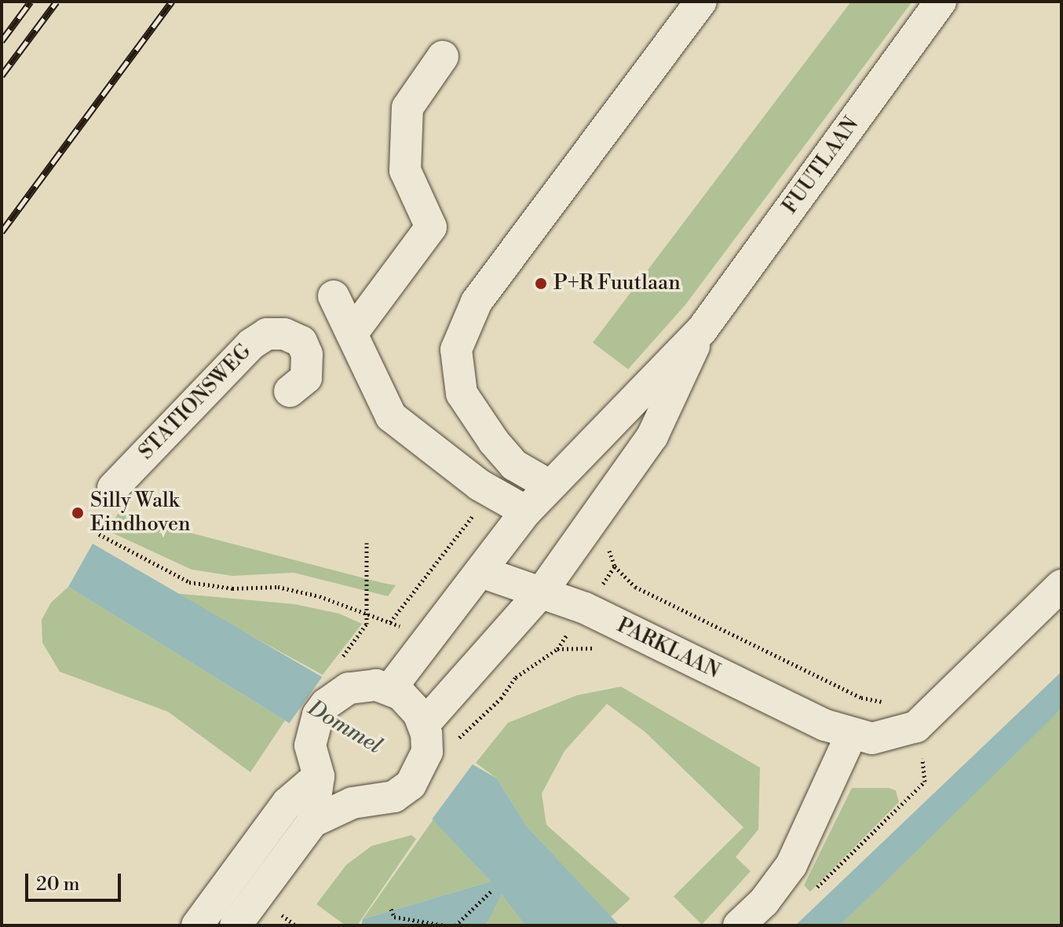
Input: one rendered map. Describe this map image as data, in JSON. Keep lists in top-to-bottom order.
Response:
{
  "streets": {
    "street": ["FUUTLAAN", "STATIONSWEG", "PARKLAAN"]
  },
  "crossings": [
    ["FUUTLAAN", "PARKLAAN"]
  ],
  "water": ["Dommel"],
  "places": ["P+R Fuutlaan", "Silly Walk Eindhoven"],
  "scale_bar": "20 m"
}
